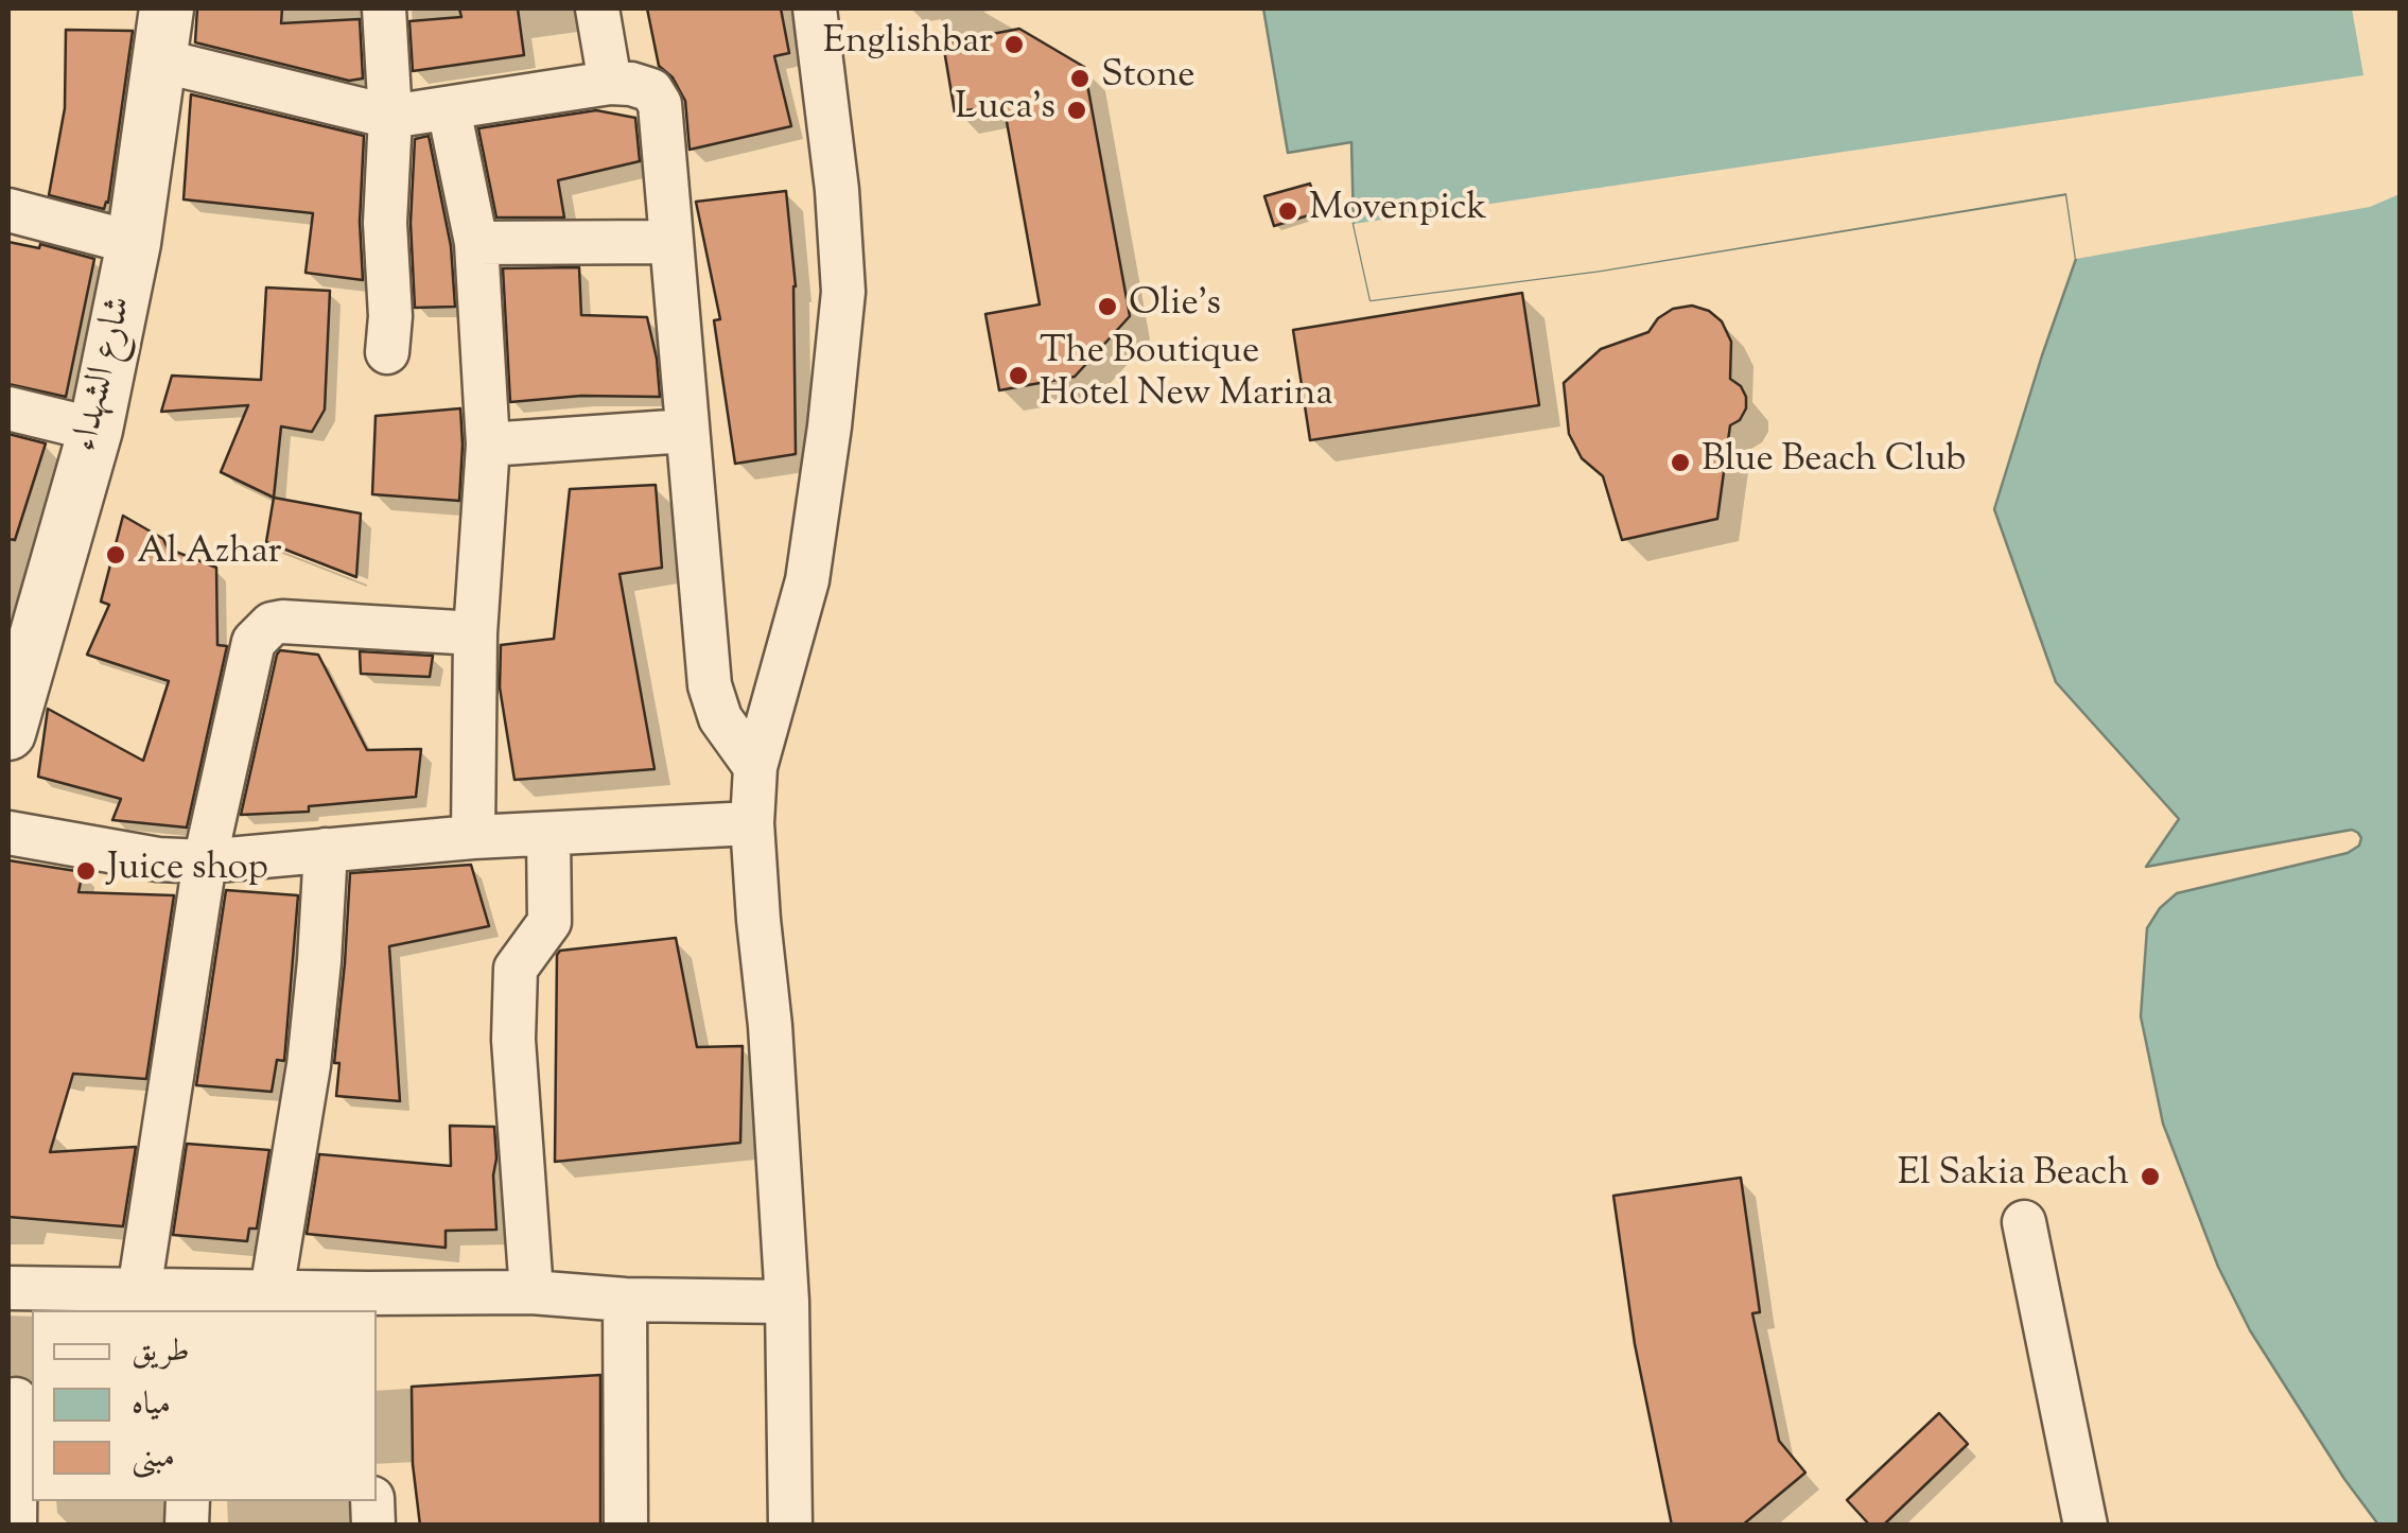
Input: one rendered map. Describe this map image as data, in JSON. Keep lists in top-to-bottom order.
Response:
{
  "streets": {
    "street": ["شارع الشهداء"]
  },
  "places": [
    "Englishbar",
    "Stone",
    "Luca's",
    "Movenpick",
    "Olie's",
    "The Boutique Hotel New Marina",
    "Blue Beach Club",
    "Al Azhar",
    "Juice shop",
    "El Sakia Beach"
  ],
  "legend": ["طريق", "مياه", "مبنى"]
}
